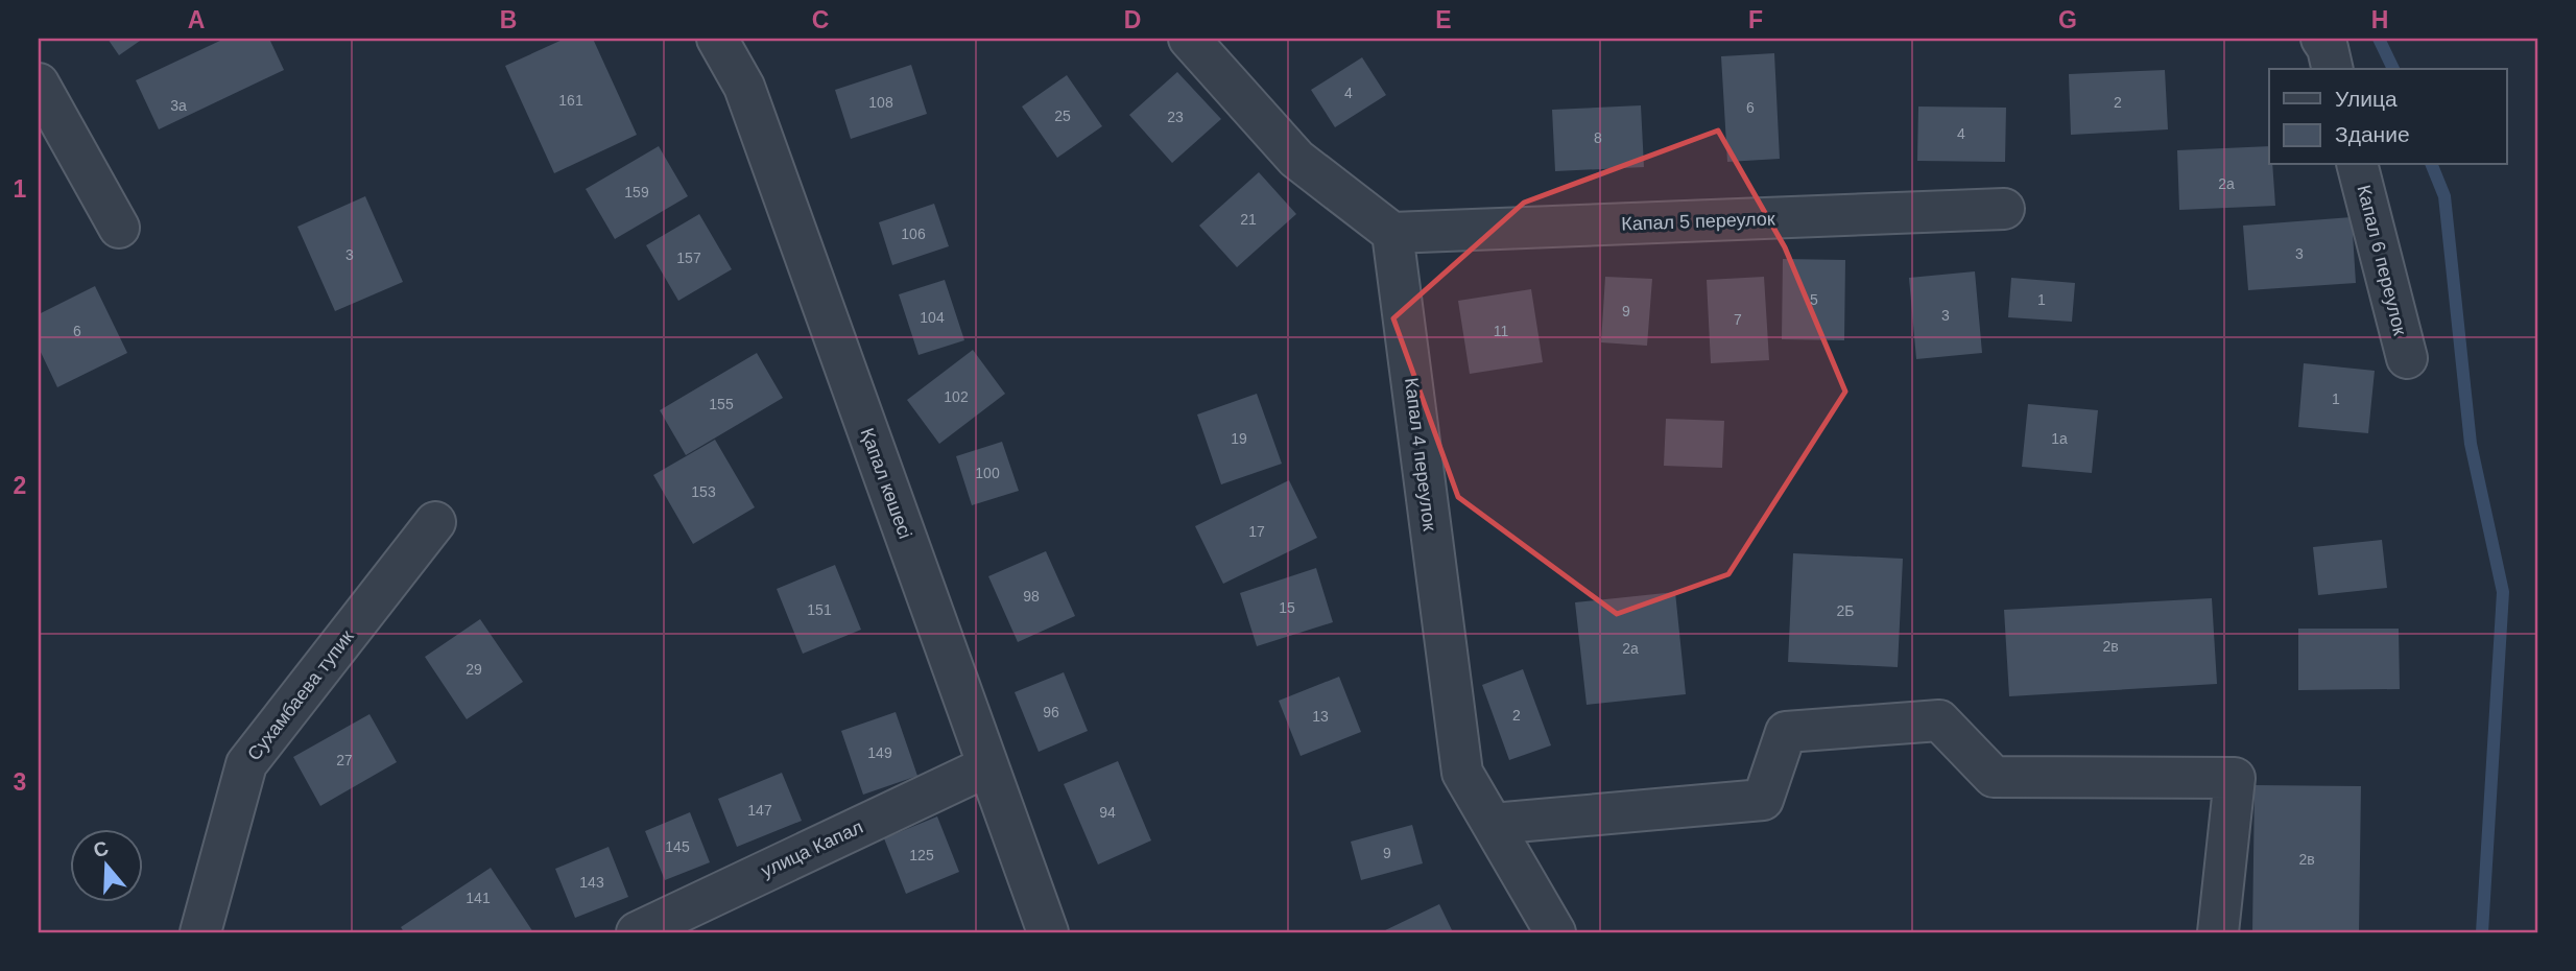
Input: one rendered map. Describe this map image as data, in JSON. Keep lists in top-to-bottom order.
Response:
{
  "streets": {
    "street": [
      "Капал 5 переулок",
      "Капал 6 переулок",
      "Капал 4 переулок",
      "Қапал көшесі",
      "Сухамбаева тупик",
      "улица Капал"
    ]
  },
  "crossings": [
    ["Капал 5 переулок", "Капал 4 переулок"],
    ["Қапал көшесі", "улица Капал"]
  ],
  "house_numbers": [
    "4",
    "161",
    "108",
    "2",
    "3а",
    "6",
    "25",
    "23",
    "4",
    "8",
    "2а",
    "159",
    "21",
    "106",
    "3",
    "3",
    "157",
    "5",
    "1",
    "9",
    "3",
    "104",
    "7",
    "6",
    "11",
    "102",
    "1",
    "155",
    "19",
    "1а",
    "100",
    "153",
    "17",
    "98",
    "15",
    "151",
    "2Б",
    "2в",
    "2а",
    "29",
    "96",
    "2",
    "13",
    "149",
    "27",
    "147",
    "94",
    "145",
    "9",
    "125",
    "2в",
    "143",
    "141"
  ],
  "legend": ["Улица", "Здание"],
  "north": "top",
  "grid": {
    "columns": [
      "A",
      "B",
      "C",
      "D",
      "E",
      "F",
      "G",
      "H"
    ],
    "rows": ["1", "2", "3"]
  }
}
